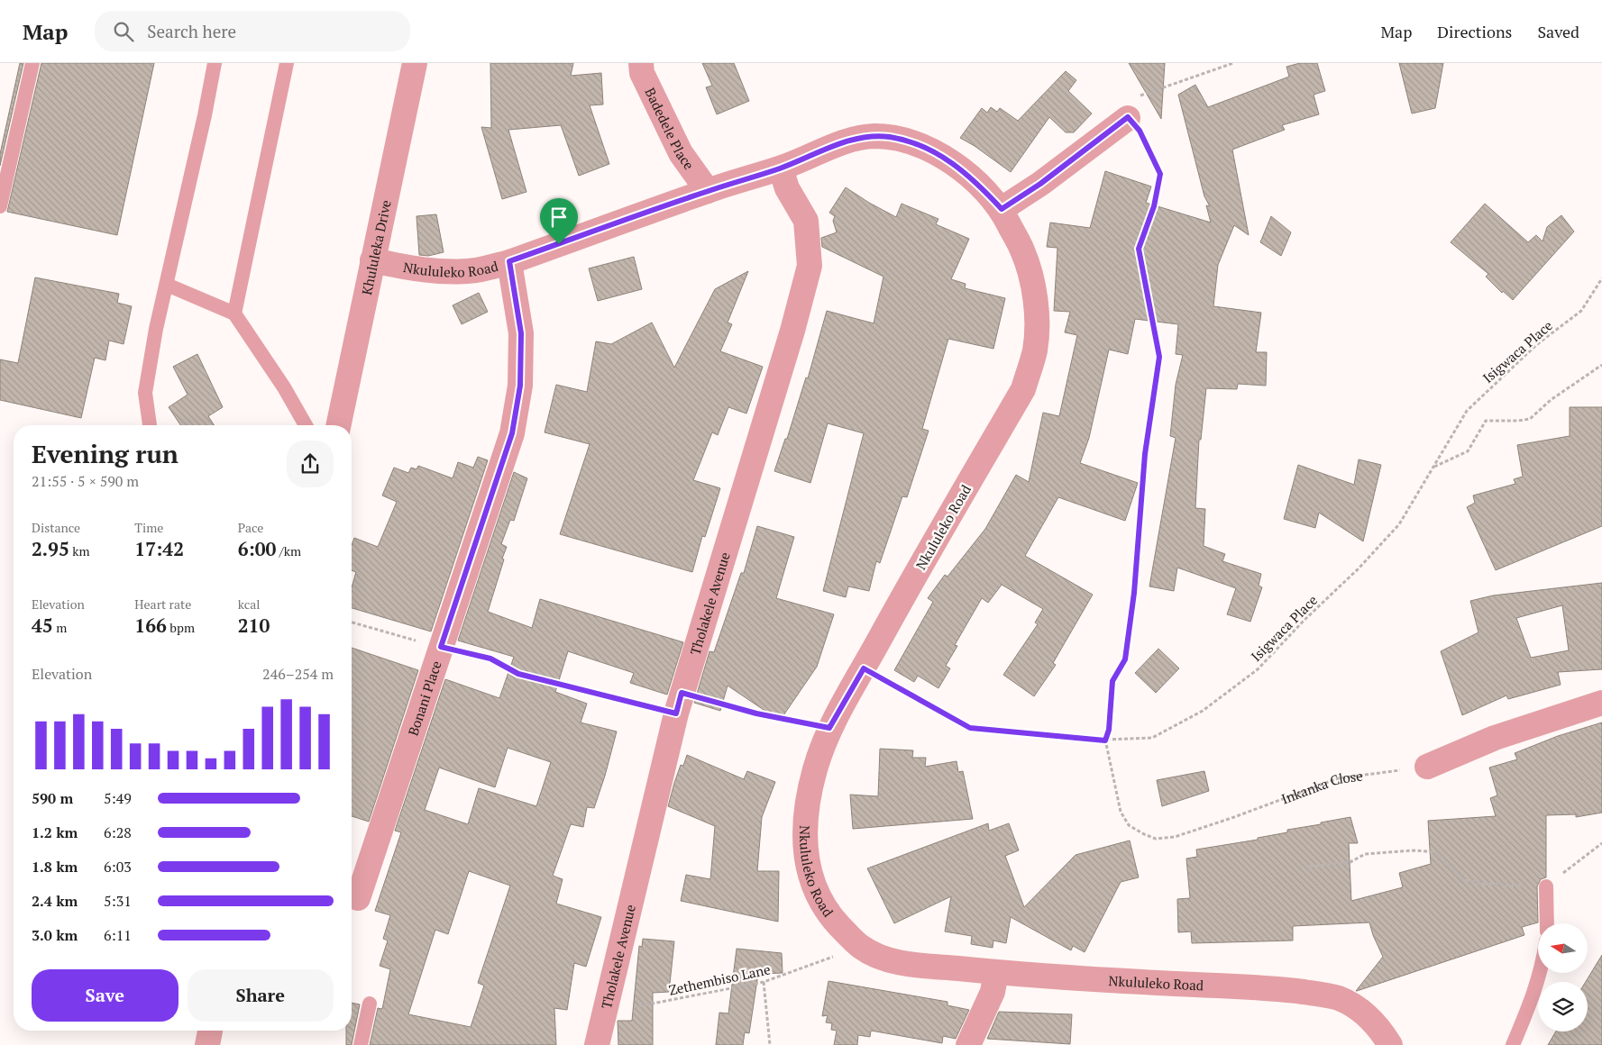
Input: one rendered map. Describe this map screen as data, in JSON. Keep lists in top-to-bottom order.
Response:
{
  "streets": {
    "street": [
      "Badedele Place",
      "Khululeka Drive",
      "Nkululeko Road",
      "Tholakele Avenue",
      "Bonani Place"
    ],
    "path": ["Isigwaca Place", "Inkanka Close", "Zethembiso Lane"]
  },
  "crossings": [
    ["Badedele Place", "Nkululeko Road"],
    ["Khululeka Drive", "Nkululeko Road"],
    ["Nkululeko Road", "Isigwaca Place"],
    ["Nkululeko Road", "Tholakele Avenue"],
    ["Nkululeko Road", "Bonani Place"],
    ["Nkululeko Road", "Zethembiso Lane"],
    ["Isigwaca Place", "Inkanka Close"],
    ["Tholakele Avenue", "Zethembiso Lane"]
  ],
  "north": "left",
  "page": {
    "header": "Map",
    "search": "Search here",
    "nav": ["Map", "Directions", "Saved"],
    "heading": ["Evening run", "21:55 · 5 × 590 m"],
    "stats": [
      ["Distance", "2.95 km"],
      ["Time", "17:42"],
      ["Pace", "6:00 /km"],
      ["Elevation", "45 m"],
      ["Heart rate", "166 bpm"],
      ["kcal", "210"]
    ],
    "chart": ["Elevation", "246–254 m"],
    "list": [
      {
        "name": "590 m",
        "note": "5:49"
      },
      {
        "name": "1.2 km",
        "note": "6:28"
      },
      {
        "name": "1.8 km",
        "note": "6:03"
      },
      {
        "name": "2.4 km",
        "note": "5:31"
      },
      {
        "name": "3.0 km",
        "note": "6:11"
      }
    ],
    "buttons": ["Save", "Share"]
  }
}
